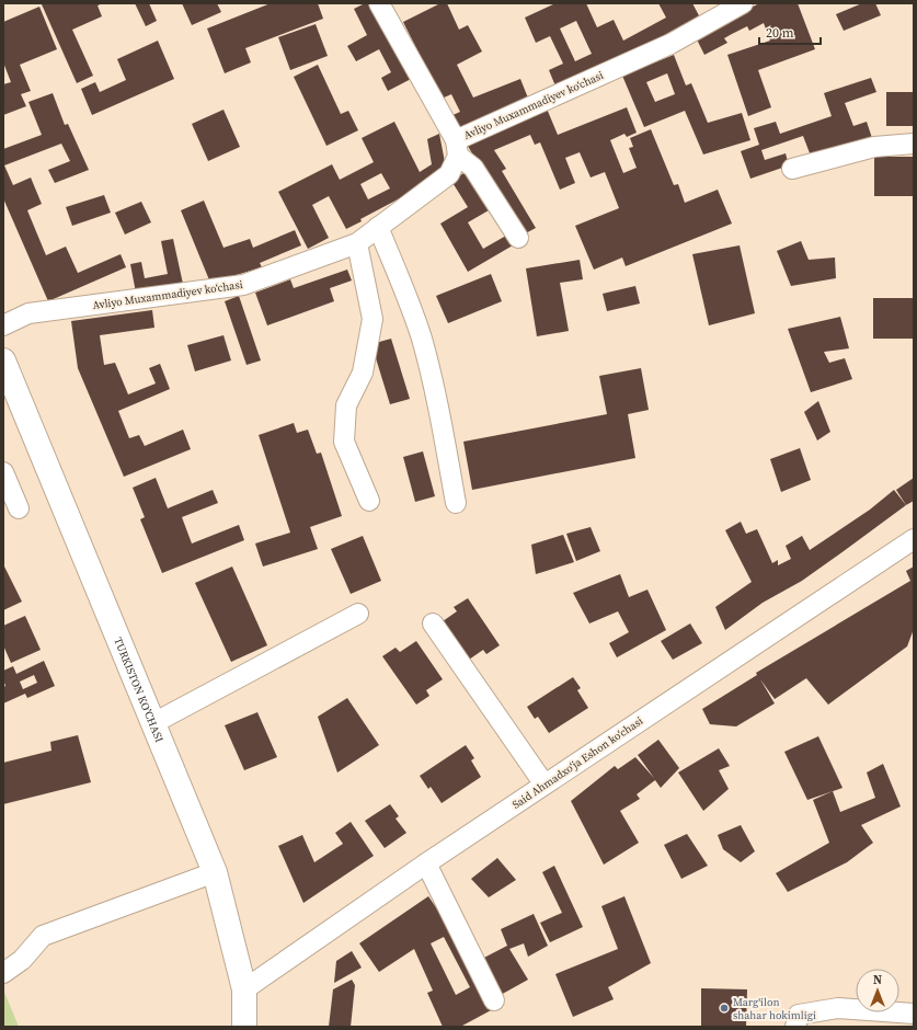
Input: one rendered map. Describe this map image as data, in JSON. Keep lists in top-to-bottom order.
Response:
{
  "streets": {
    "main road": ["TURKISTON KO’CHASI"],
    "street": ["Avliyo Muxammadiyev koʻchasi", "Said Ahmadxoʻja Eshon koʻchasi"]
  },
  "crossings": [
    ["TURKISTON KO’CHASI", "Said Ahmadxoʻja Eshon koʻchasi"]
  ],
  "places": ["Marg'ilon shahar hokimligi"],
  "scale_bar": "20 m",
  "north": "top"
}
